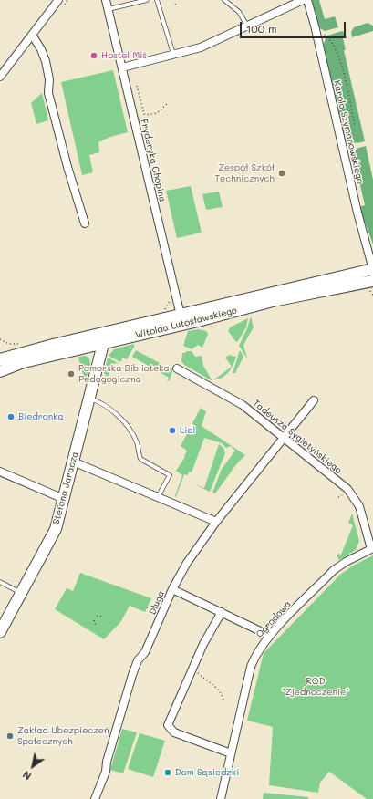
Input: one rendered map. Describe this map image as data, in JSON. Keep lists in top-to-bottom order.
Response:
{
  "streets": {
    "main road": ["Witolda Lutosławskiego", "Stefana Jaracza"],
    "street": [
      "Karola Szymanowskiego",
      "Fryderyka Chopina",
      "Tadeusza Sygietyńskiego",
      "Długa",
      "Ogrodowa"
    ]
  },
  "crossings": [
    ["Karola Szymanowskiego", "Witolda Lutosławskiego"],
    ["Fryderyka Chopina", "Witolda Lutosławskiego"],
    ["Witolda Lutosławskiego", "Stefana Jaracza"],
    ["Tadeusza Sygietyńskiego", "Długa"],
    ["Tadeusza Sygietyńskiego", "Ogrodowa"]
  ],
  "parks": ["ROD \"Zjednoczenie\""],
  "places": [
    "Hostel Miś",
    "Zespół Szkół Technicznych",
    "Pomorska Biblioteka Pedagogiczna",
    "Biedronka",
    "Lidl",
    "Zakład Ubezpieczeń Społecznych",
    "Dom Sąsiedzki"
  ],
  "scale_bar": "100 m",
  "north": "bottom left"
}
